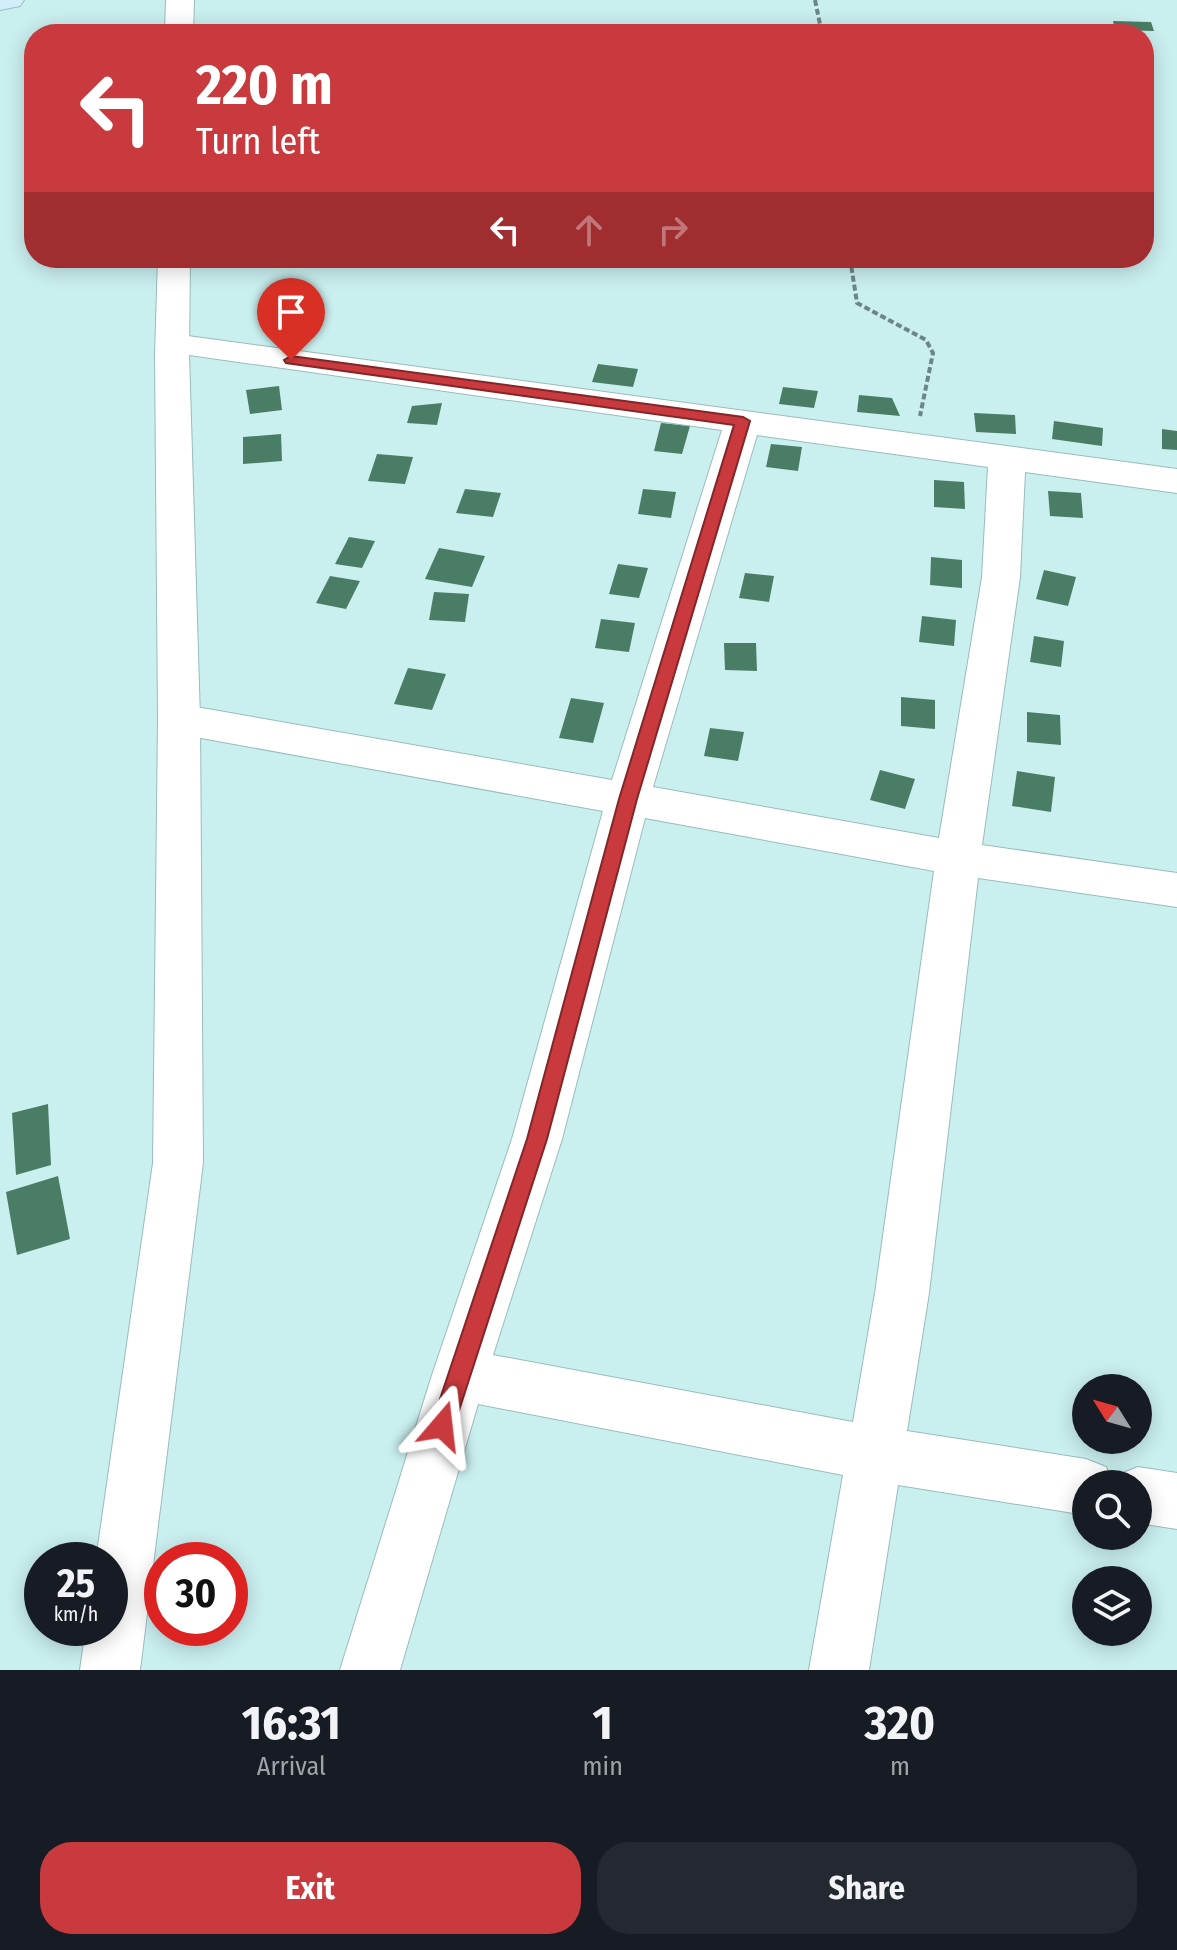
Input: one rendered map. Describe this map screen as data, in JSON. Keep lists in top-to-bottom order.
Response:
{
  "north": "top left",
  "page": {
    "turn": ["220 m", "Turn left"],
    "speed": "25 km/h",
    "limit": "30",
    "eta": [
      "16:31",
      "Arrival",
      "1",
      "min",
      "320",
      "m"
    ],
    "buttons": ["Exit", "Share"]
  }
}
